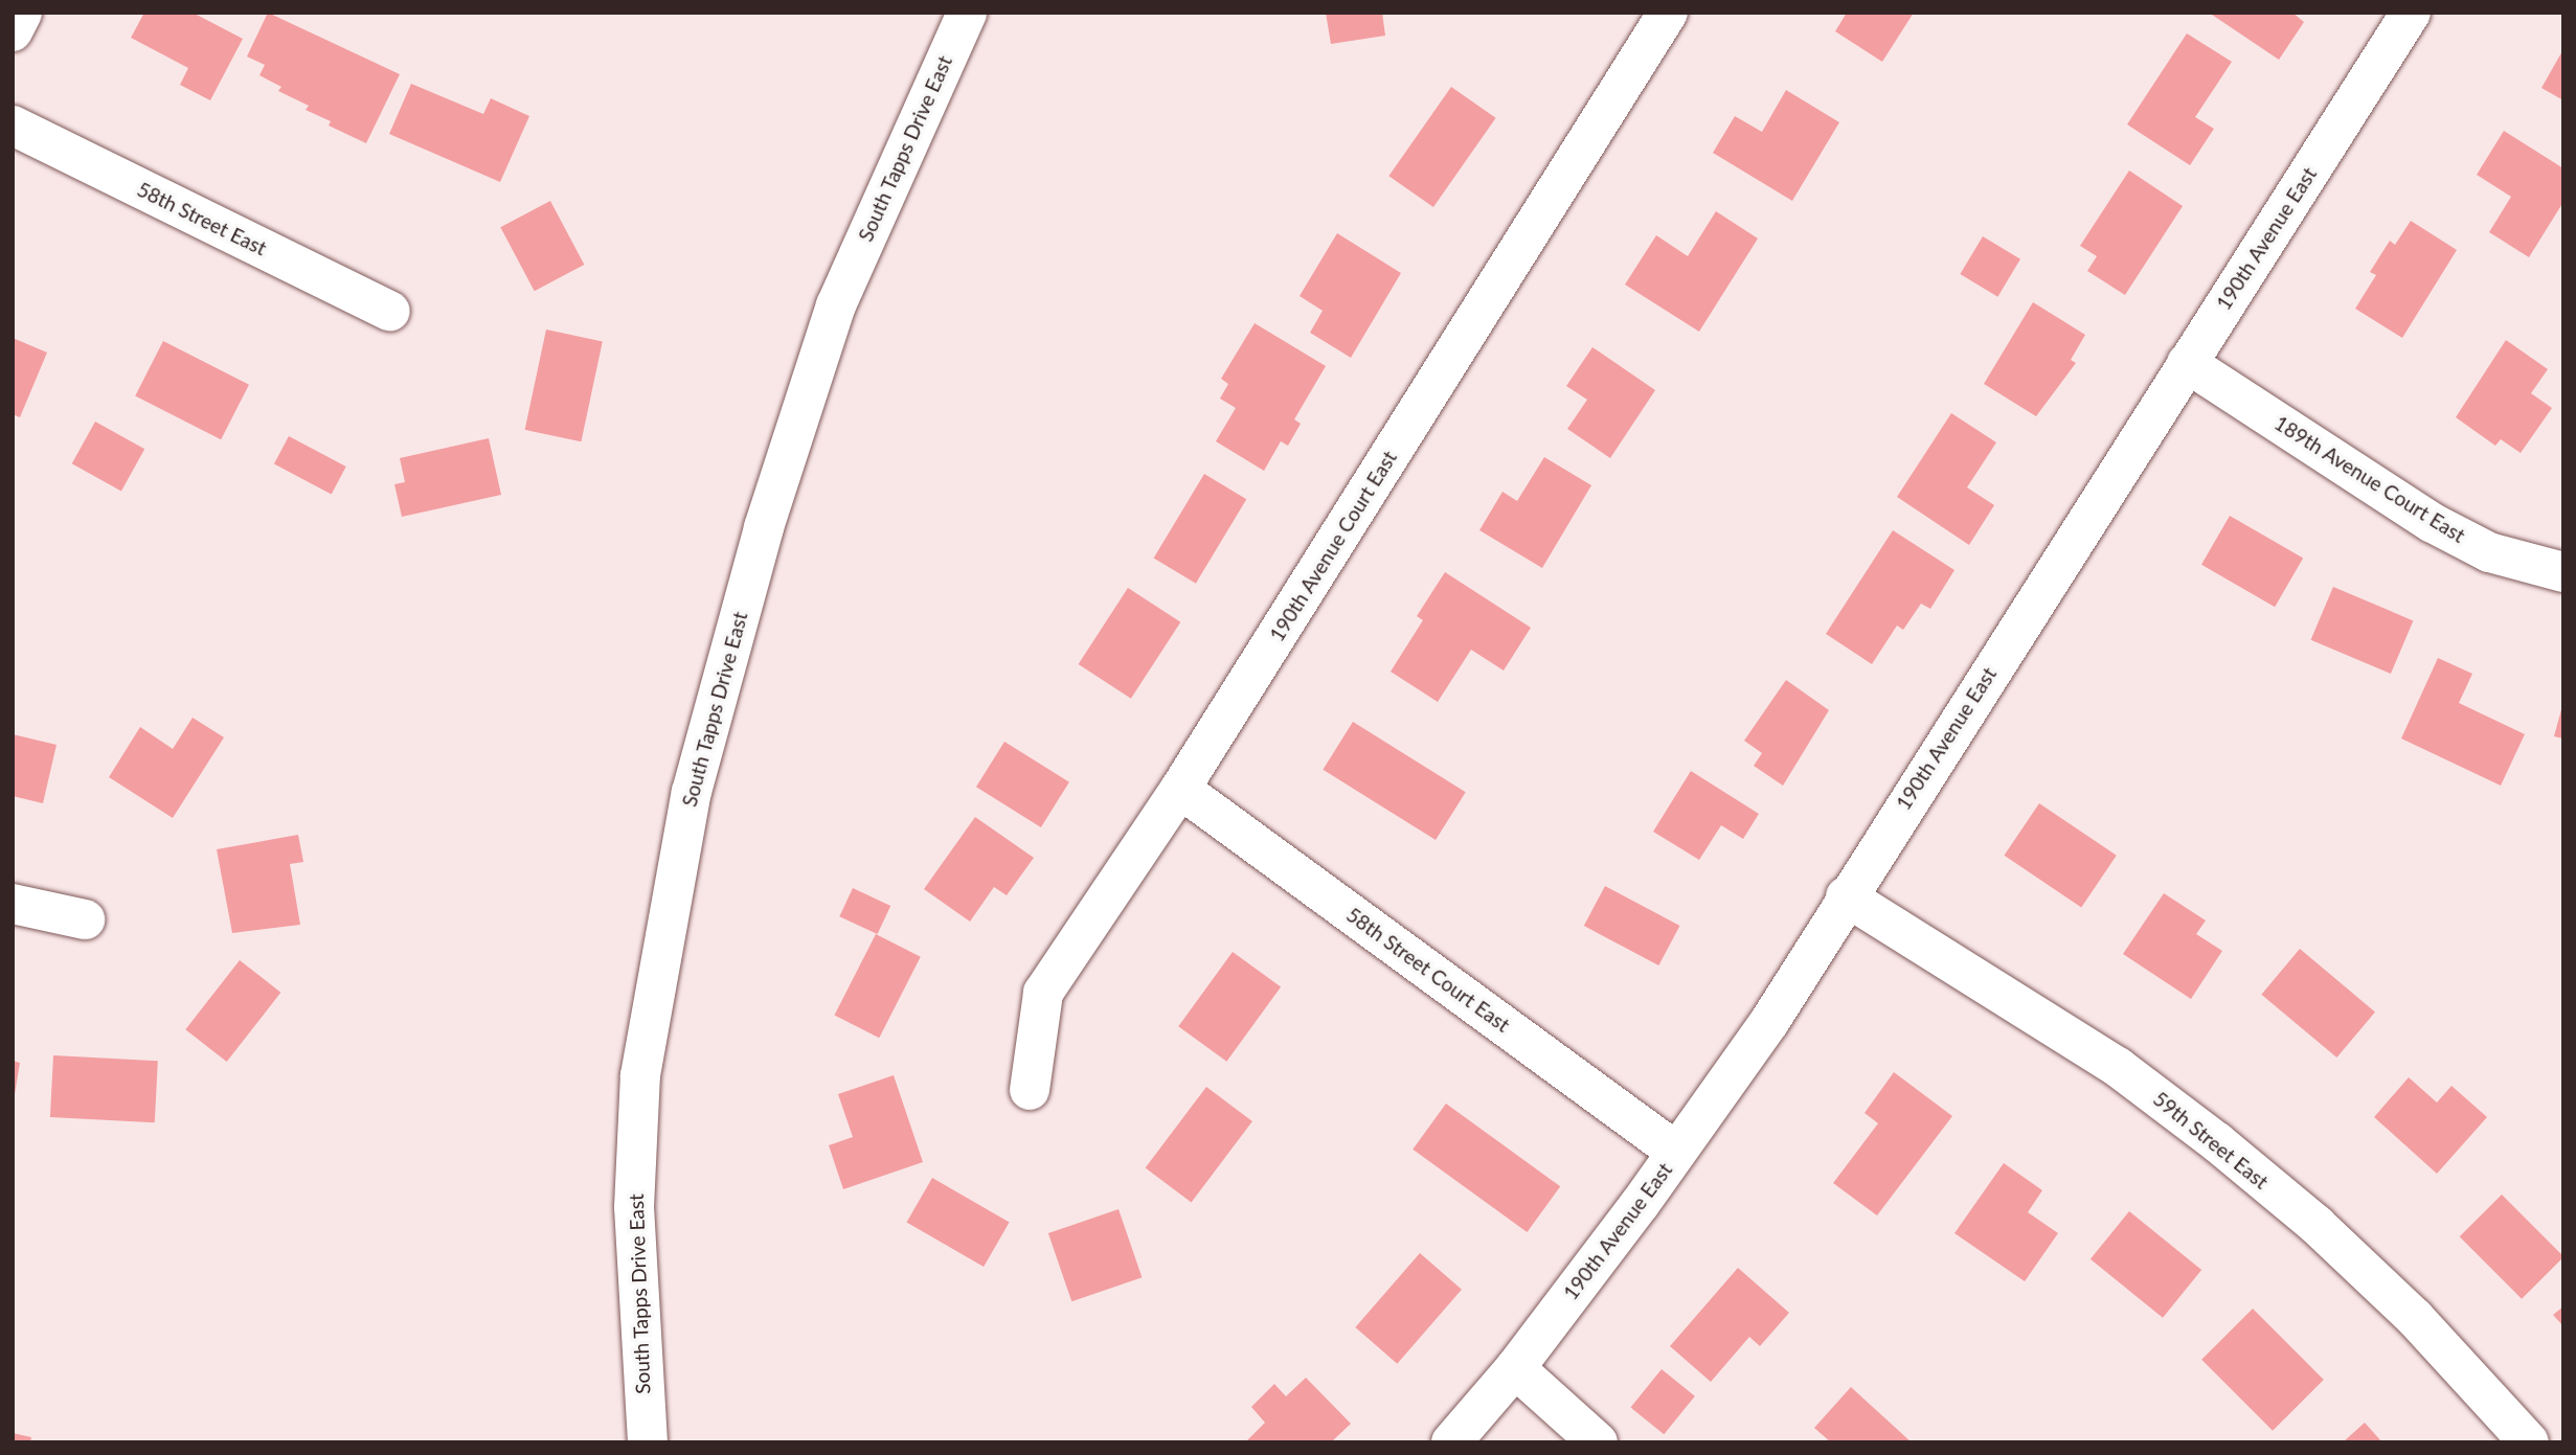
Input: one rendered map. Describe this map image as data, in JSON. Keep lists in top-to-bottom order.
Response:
{
  "streets": {
    "street": [
      "South Tapps Drive East",
      "58th Street East",
      "190th Avenue East",
      "189th Avenue Court East",
      "190th Avenue Court East",
      "58th Street Court East",
      "59th Street East"
    ]
  },
  "crossings": [
    ["190th Avenue East", "189th Avenue Court East"],
    ["190th Avenue East", "58th Street Court East"],
    ["190th Avenue East", "59th Street East"],
    ["190th Avenue Court East", "58th Street Court East"]
  ]
}
